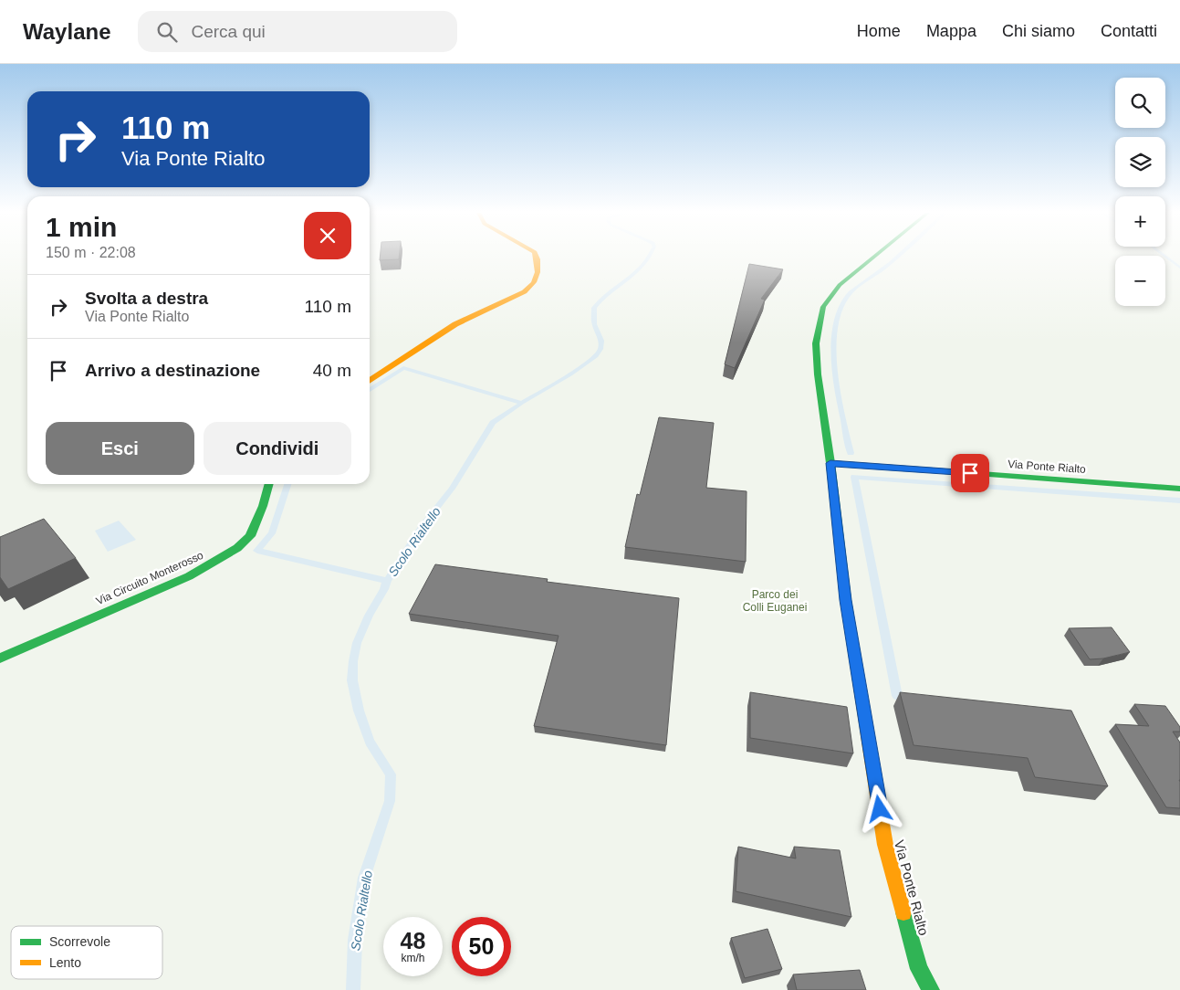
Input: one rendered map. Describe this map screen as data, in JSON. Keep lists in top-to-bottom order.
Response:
{
  "streets": {
    "main road": ["Via Ponte Rialto", "Via Circuito Monterosso"]
  },
  "water": ["Scolo Rialtello"],
  "parks": ["Parco dei Colli Euganei"],
  "legend": ["Scorrevole", "Lento"],
  "page": {
    "header": "Waylane",
    "search": "Cerca qui",
    "nav": [
      "Home",
      "Mappa",
      "Chi siamo",
      "Contatti"
    ],
    "map_buttons": ["+", "−"],
    "turn": ["110 m", "Via Ponte Rialto"],
    "heading": ["1 min", "150 m · 22:08"],
    "list": [
      {
        "name": "Svolta a destra",
        "note": "Via Ponte Rialto",
        "value": "110 m"
      },
      {
        "name": "Arrivo a destinazione",
        "value": "40 m"
      }
    ],
    "buttons": ["Esci", "Condividi"],
    "speed": "48 km/h",
    "limit": "50"
  }
}
